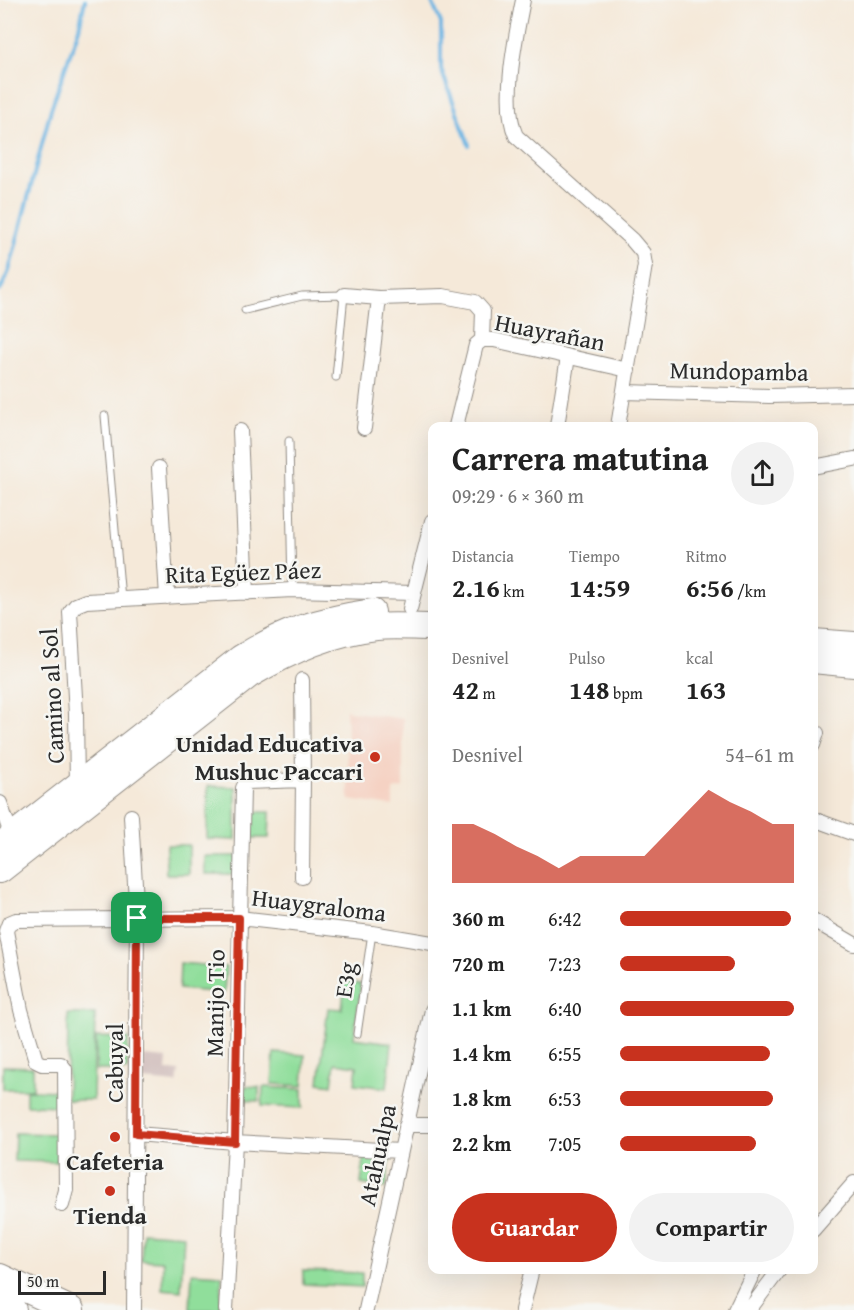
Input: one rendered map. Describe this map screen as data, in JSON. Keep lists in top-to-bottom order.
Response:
{
  "streets": {
    "street": [
      "Huayrañan",
      "Mundopamba",
      "Rita Egüez Páez",
      "Camino al Sol",
      "Huaygraloma",
      "Manijo Tio",
      "Cabuyal",
      "Atahualpa"
    ],
    "lane": ["E3g"]
  },
  "crossings": [
    ["Rita Egüez Páez", "Camino al Sol"],
    ["Huaygraloma", "E3g"],
    ["Huaygraloma", "Manijo Tio"],
    ["Huaygraloma", "Cabuyal"]
  ],
  "places": ["Unidad Educativa Mushuc Paccari", "Cafeteria", "Tienda"],
  "scale_bar": "50 m",
  "page": {
    "heading": ["Carrera matutina", "09:29 · 6 × 360 m"],
    "stats": [
      ["Distancia", "2.16 km"],
      ["Tiempo", "14:59"],
      ["Ritmo", "6:56 /km"],
      ["Desnivel", "42 m"],
      ["Pulso", "148 bpm"],
      ["kcal", "163"]
    ],
    "chart": ["Desnivel", "54–61 m"],
    "list": [
      {
        "name": "360 m",
        "note": "6:42"
      },
      {
        "name": "720 m",
        "note": "7:23"
      },
      {
        "name": "1.1 km",
        "note": "6:40"
      },
      {
        "name": "1.4 km",
        "note": "6:55"
      },
      {
        "name": "1.8 km",
        "note": "6:53"
      },
      {
        "name": "2.2 km",
        "note": "7:05"
      }
    ],
    "buttons": ["Guardar", "Compartir"],
    "scale": "50 m"
  }
}
